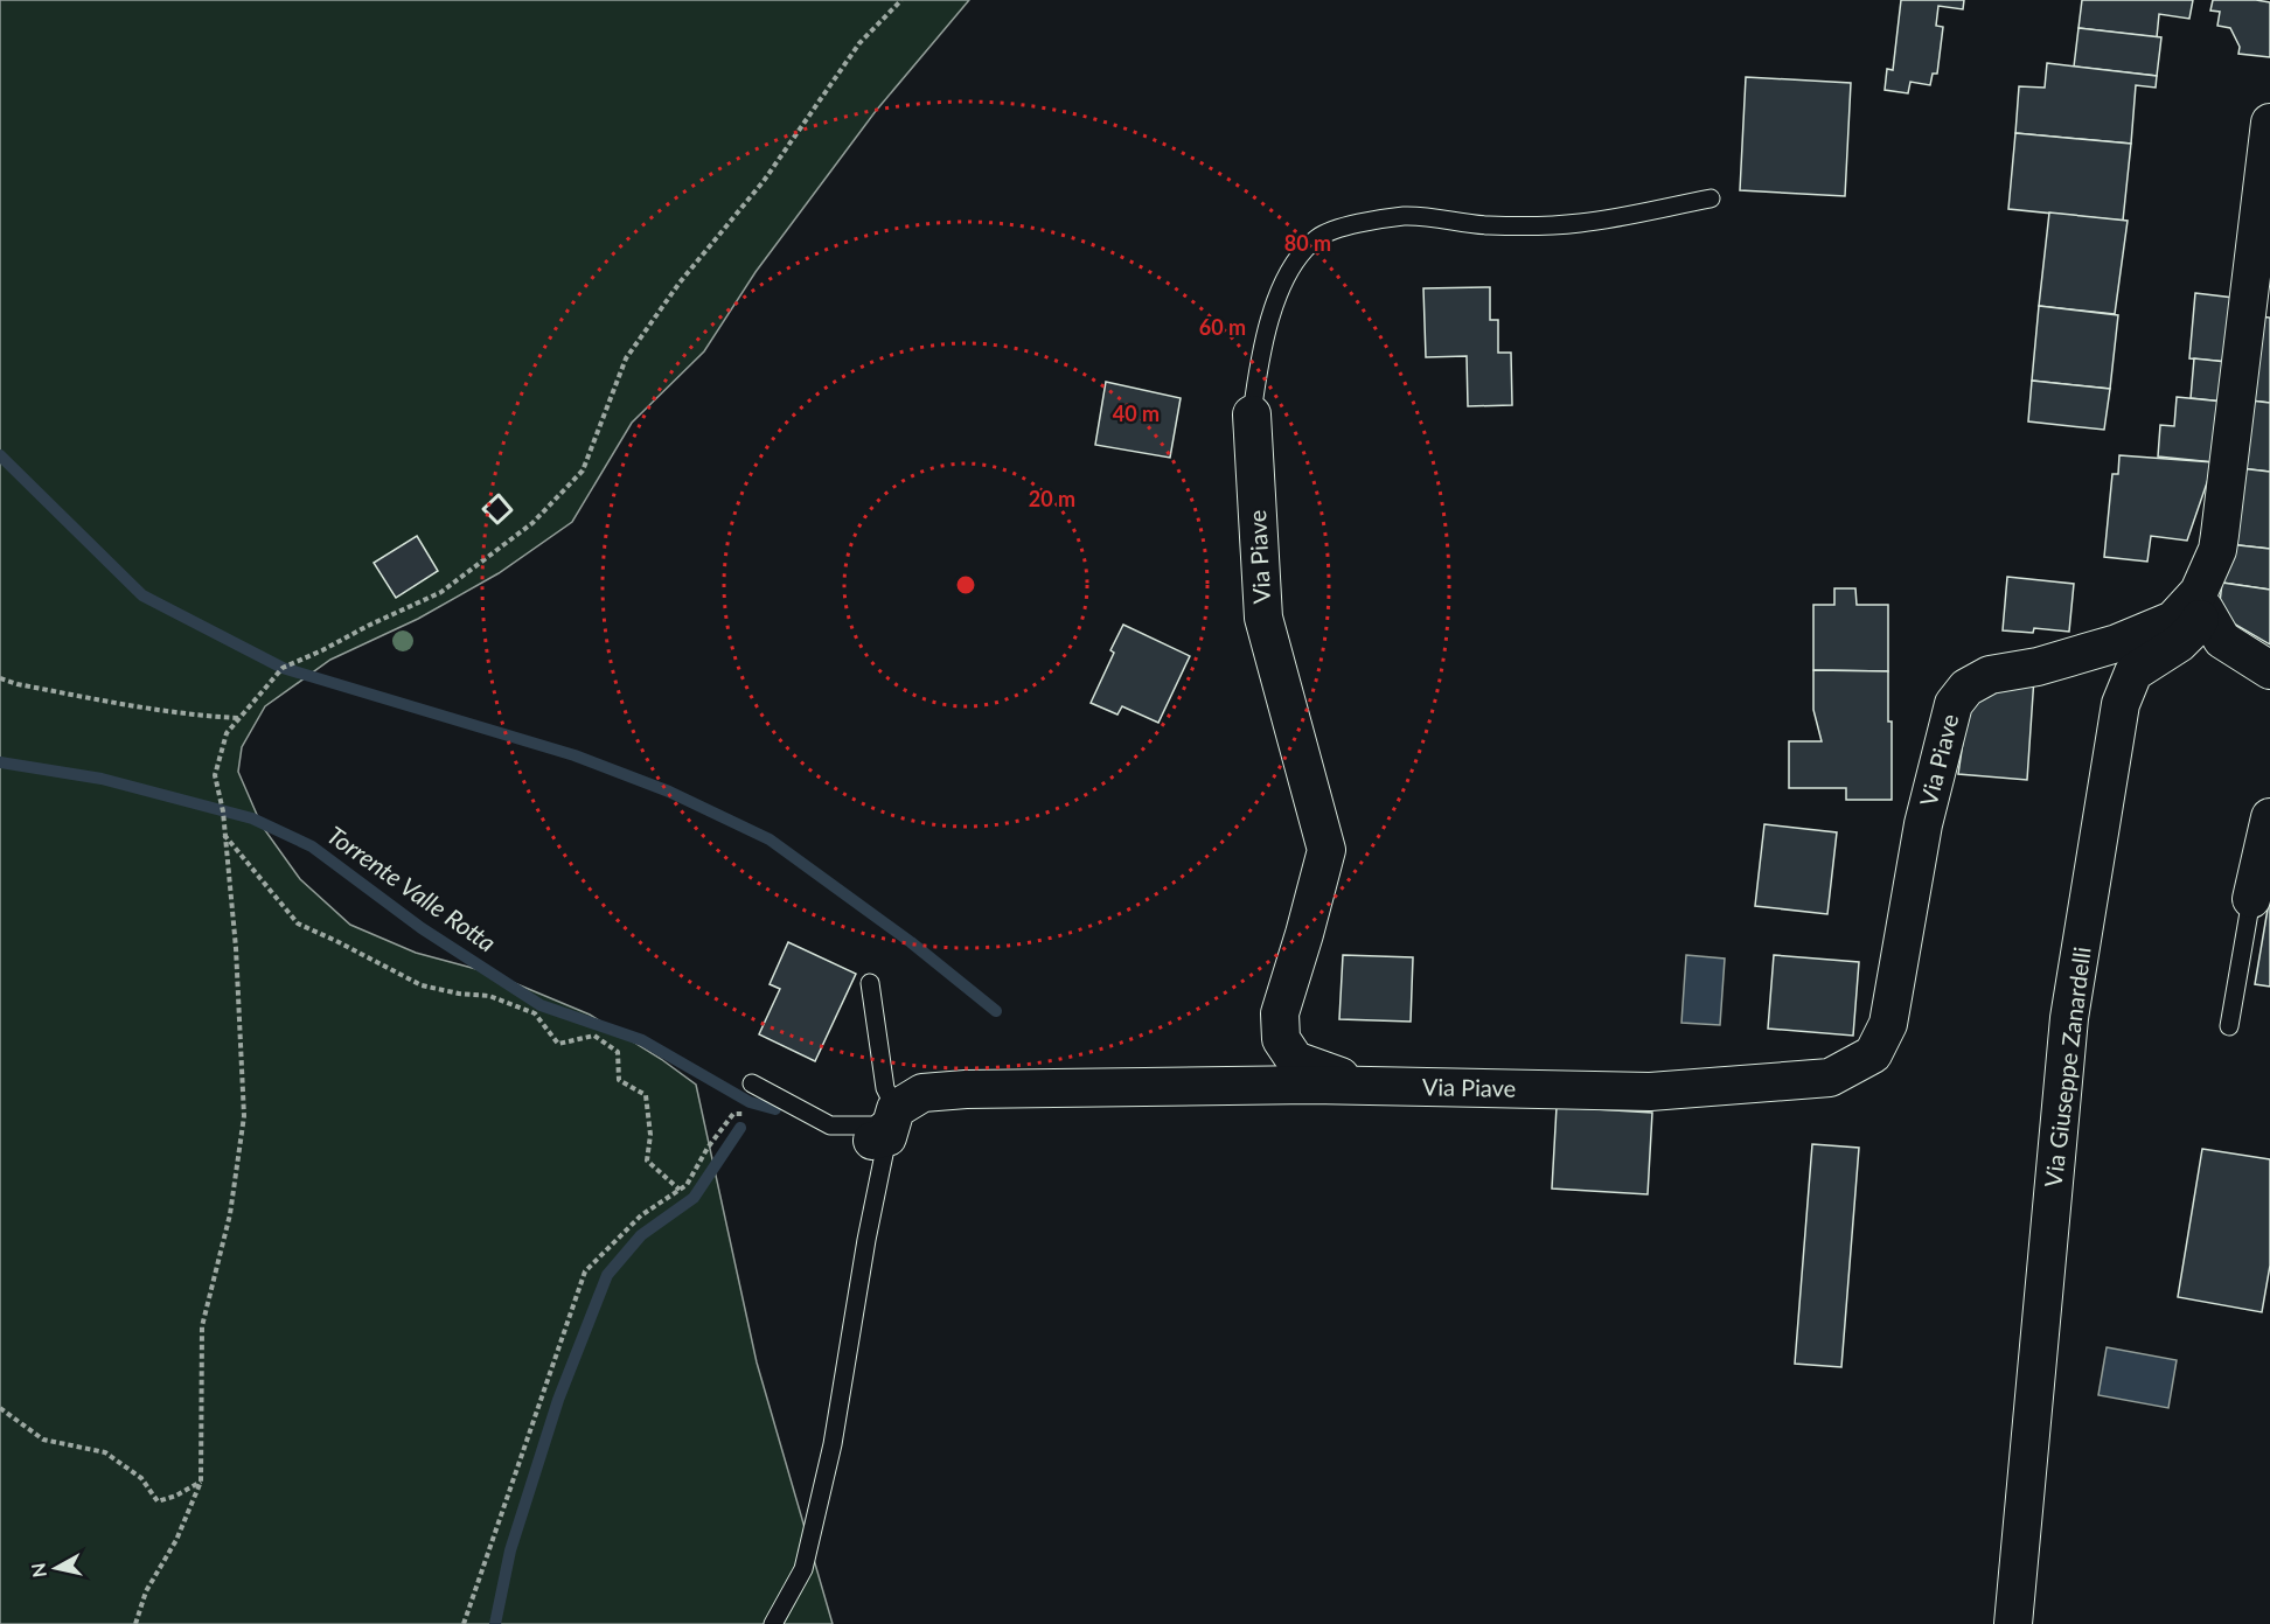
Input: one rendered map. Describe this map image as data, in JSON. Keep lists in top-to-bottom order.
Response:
{
  "streets": {
    "street": ["Via Piave", "Via Giuseppe Zanardelli"]
  },
  "crossings": [
    ["Via Piave", "Via Giuseppe Zanardelli"]
  ],
  "water": ["Torrente Valle Rotta"],
  "north": "left",
  "rings": [
    "80 m",
    "60 m",
    "40 m",
    "20 m"
  ]
}
